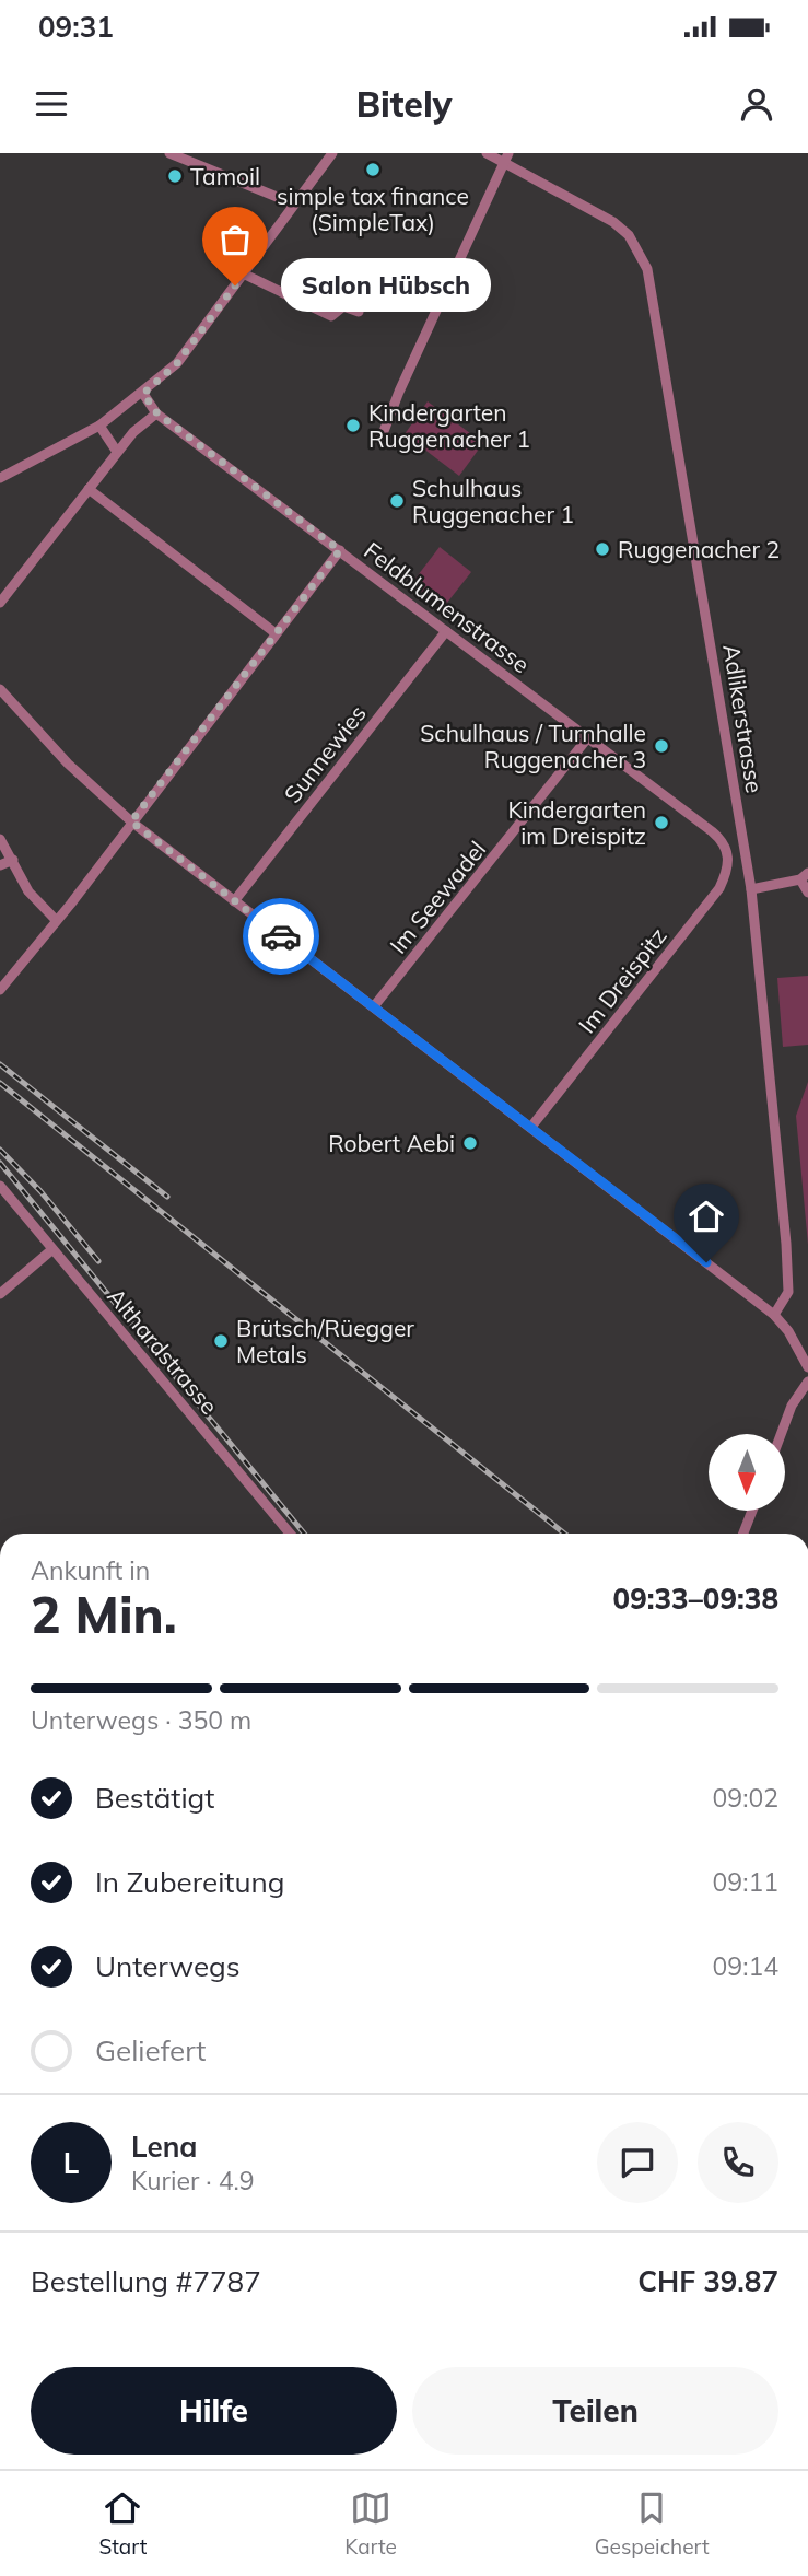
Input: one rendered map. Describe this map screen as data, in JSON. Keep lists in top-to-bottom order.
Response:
{
  "streets": {
    "street": [
      "Feldblumenstrasse",
      "Adlikerstrasse",
      "Sunnewies",
      "Im Seewadel",
      "Im Dreispitz",
      "Althardstrasse"
    ]
  },
  "crossings": [
    ["Feldblumenstrasse", "Sunnewies"],
    ["Feldblumenstrasse", "Im Seewadel"],
    ["Feldblumenstrasse", "Im Dreispitz"]
  ],
  "places": [
    "simple tax finance (SimpleTax)",
    "Tamoil",
    "Salon Hübsch",
    "Kindergarten Ruggenacher 1",
    "Schulhaus Ruggenacher 1",
    "Ruggenacher 2",
    "Schulhaus / Turnhalle Ruggenacher 3",
    "Kindergarten im Dreispitz",
    "Robert Aebi",
    "Brütsch/Rüegger Metals"
  ],
  "north": "bottom",
  "page": {
    "status": "09:31",
    "header": "Bitely",
    "bubble": "Salon Hübsch",
    "heading": ["2 Min.", "Ankunft in", "09:33–09:38"],
    "panel": [
      "Lena",
      "Kurier · 4.9",
      "Bestellung #7787",
      "CHF 39.87"
    ],
    "bar": "Unterwegs · 350 m",
    "list": [
      ["Bestätigt", "09:02"],
      ["In Zubereitung", "09:11"],
      ["Unterwegs", "09:14"],
      "Geliefert"
    ],
    "round": "L",
    "buttons": ["Hilfe", "Teilen"],
    "tabs": ["Start", "Karte", "Gespeichert"]
  }
}
